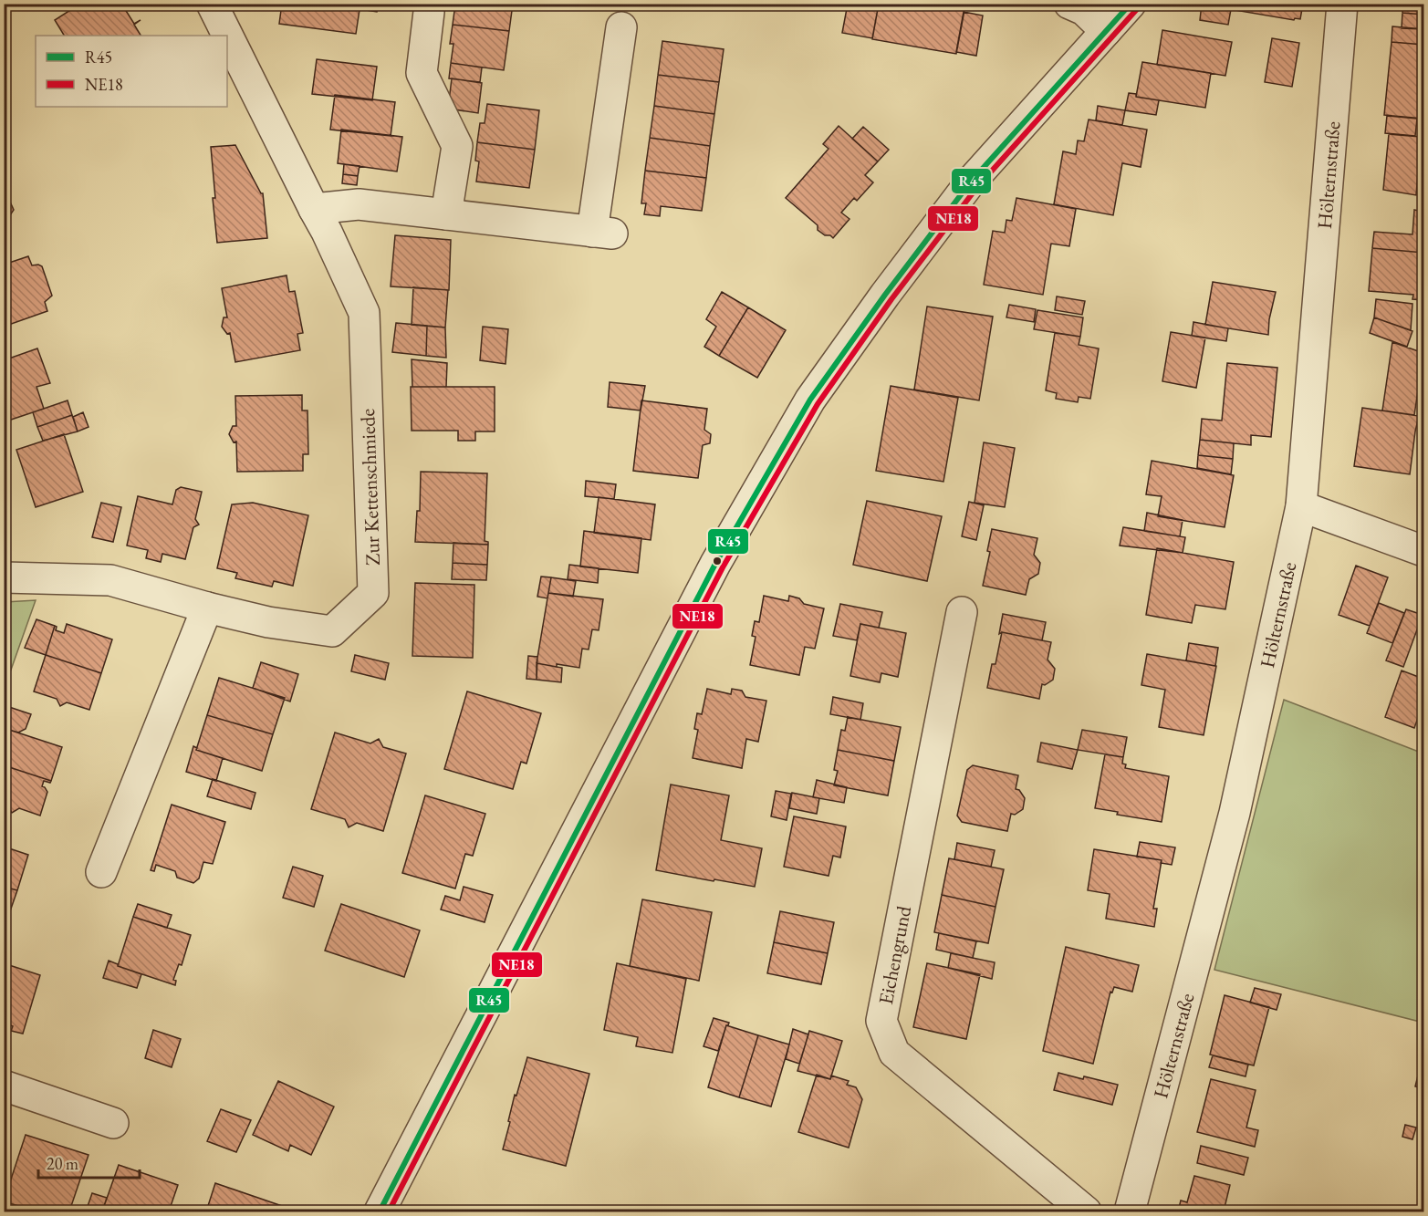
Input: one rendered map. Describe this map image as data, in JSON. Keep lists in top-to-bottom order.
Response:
{
  "streets": {
    "street": ["Hölternstraße", "Zur Kettenschmiede", "Eichengrund"]
  },
  "lines": ["transit line R45", "transit line NE18"],
  "legend": ["R45", "NE18"],
  "scale_bar": "20 m"
}
